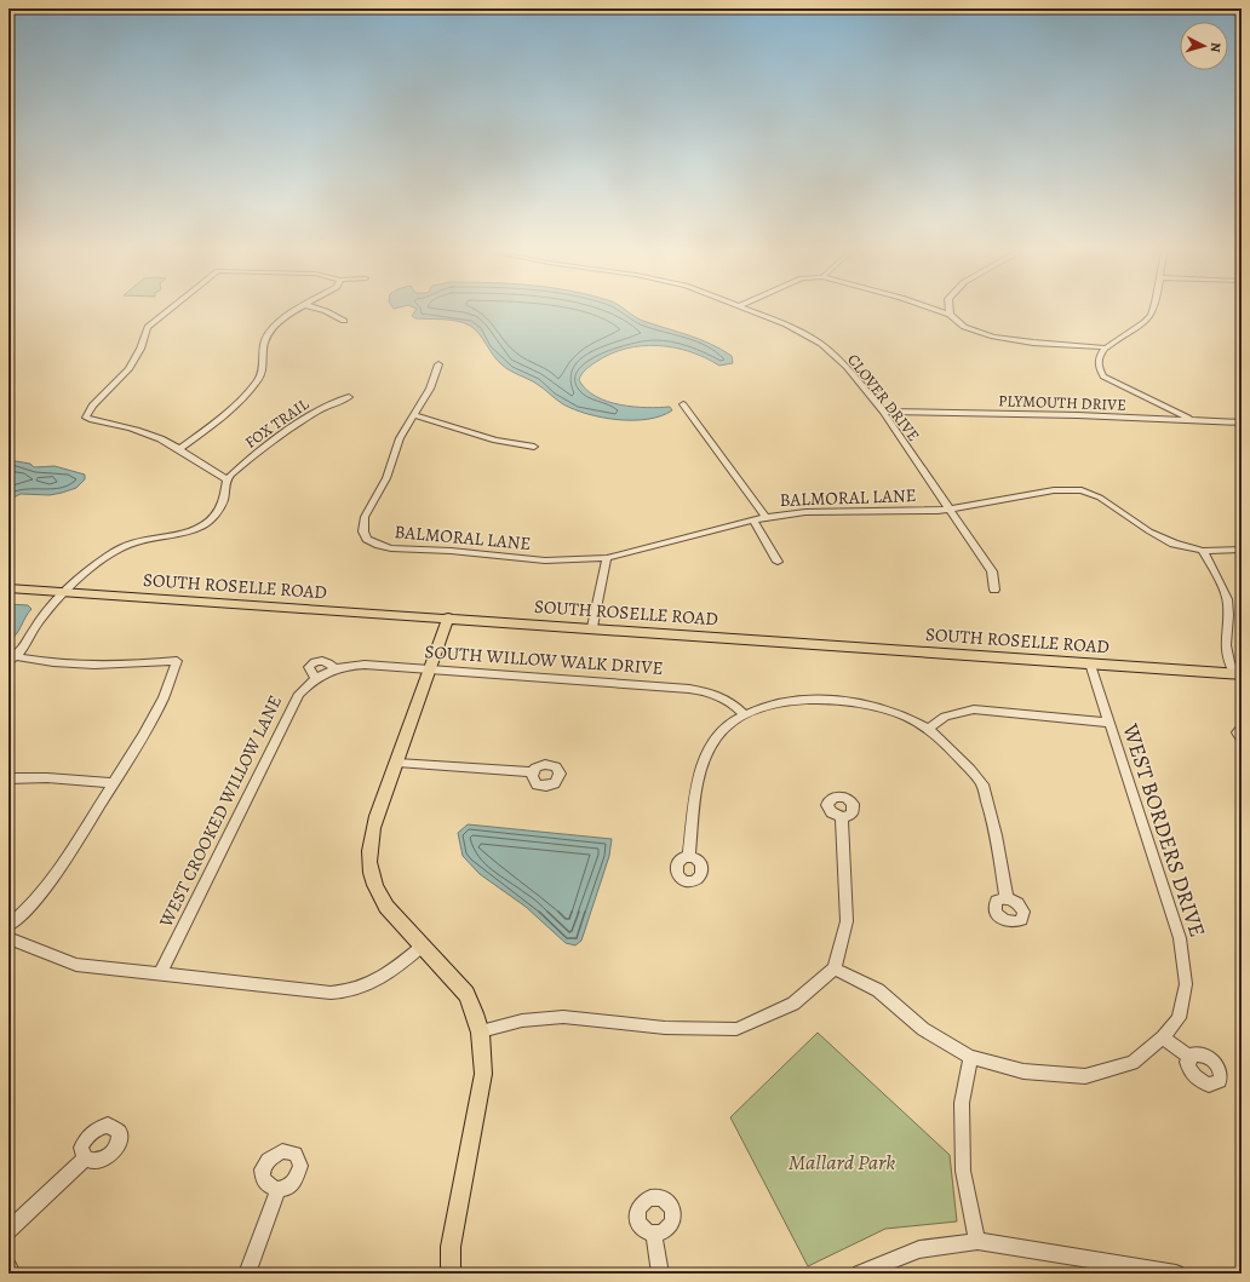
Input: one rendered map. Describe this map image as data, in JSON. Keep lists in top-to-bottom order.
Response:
{
  "streets": {
    "main road": ["SOUTH ROSELLE ROAD"],
    "street": [
      "CLOVER DRIVE",
      "PLYMOUTH DRIVE",
      "FOX TRAIL",
      "BALMORAL LANE",
      "SOUTH WILLOW WALK DRIVE",
      "WEST CROOKED WILLOW LANE",
      "WEST BORDERS DRIVE"
    ]
  },
  "crossings": [
    ["CLOVER DRIVE", "PLYMOUTH DRIVE"],
    ["CLOVER DRIVE", "BALMORAL LANE"],
    ["SOUTH ROSELLE ROAD", "WEST BORDERS DRIVE"],
    ["SOUTH WILLOW WALK DRIVE", "WEST CROOKED WILLOW LANE"]
  ],
  "parks": ["Mallard Park"],
  "north": "right"
}
